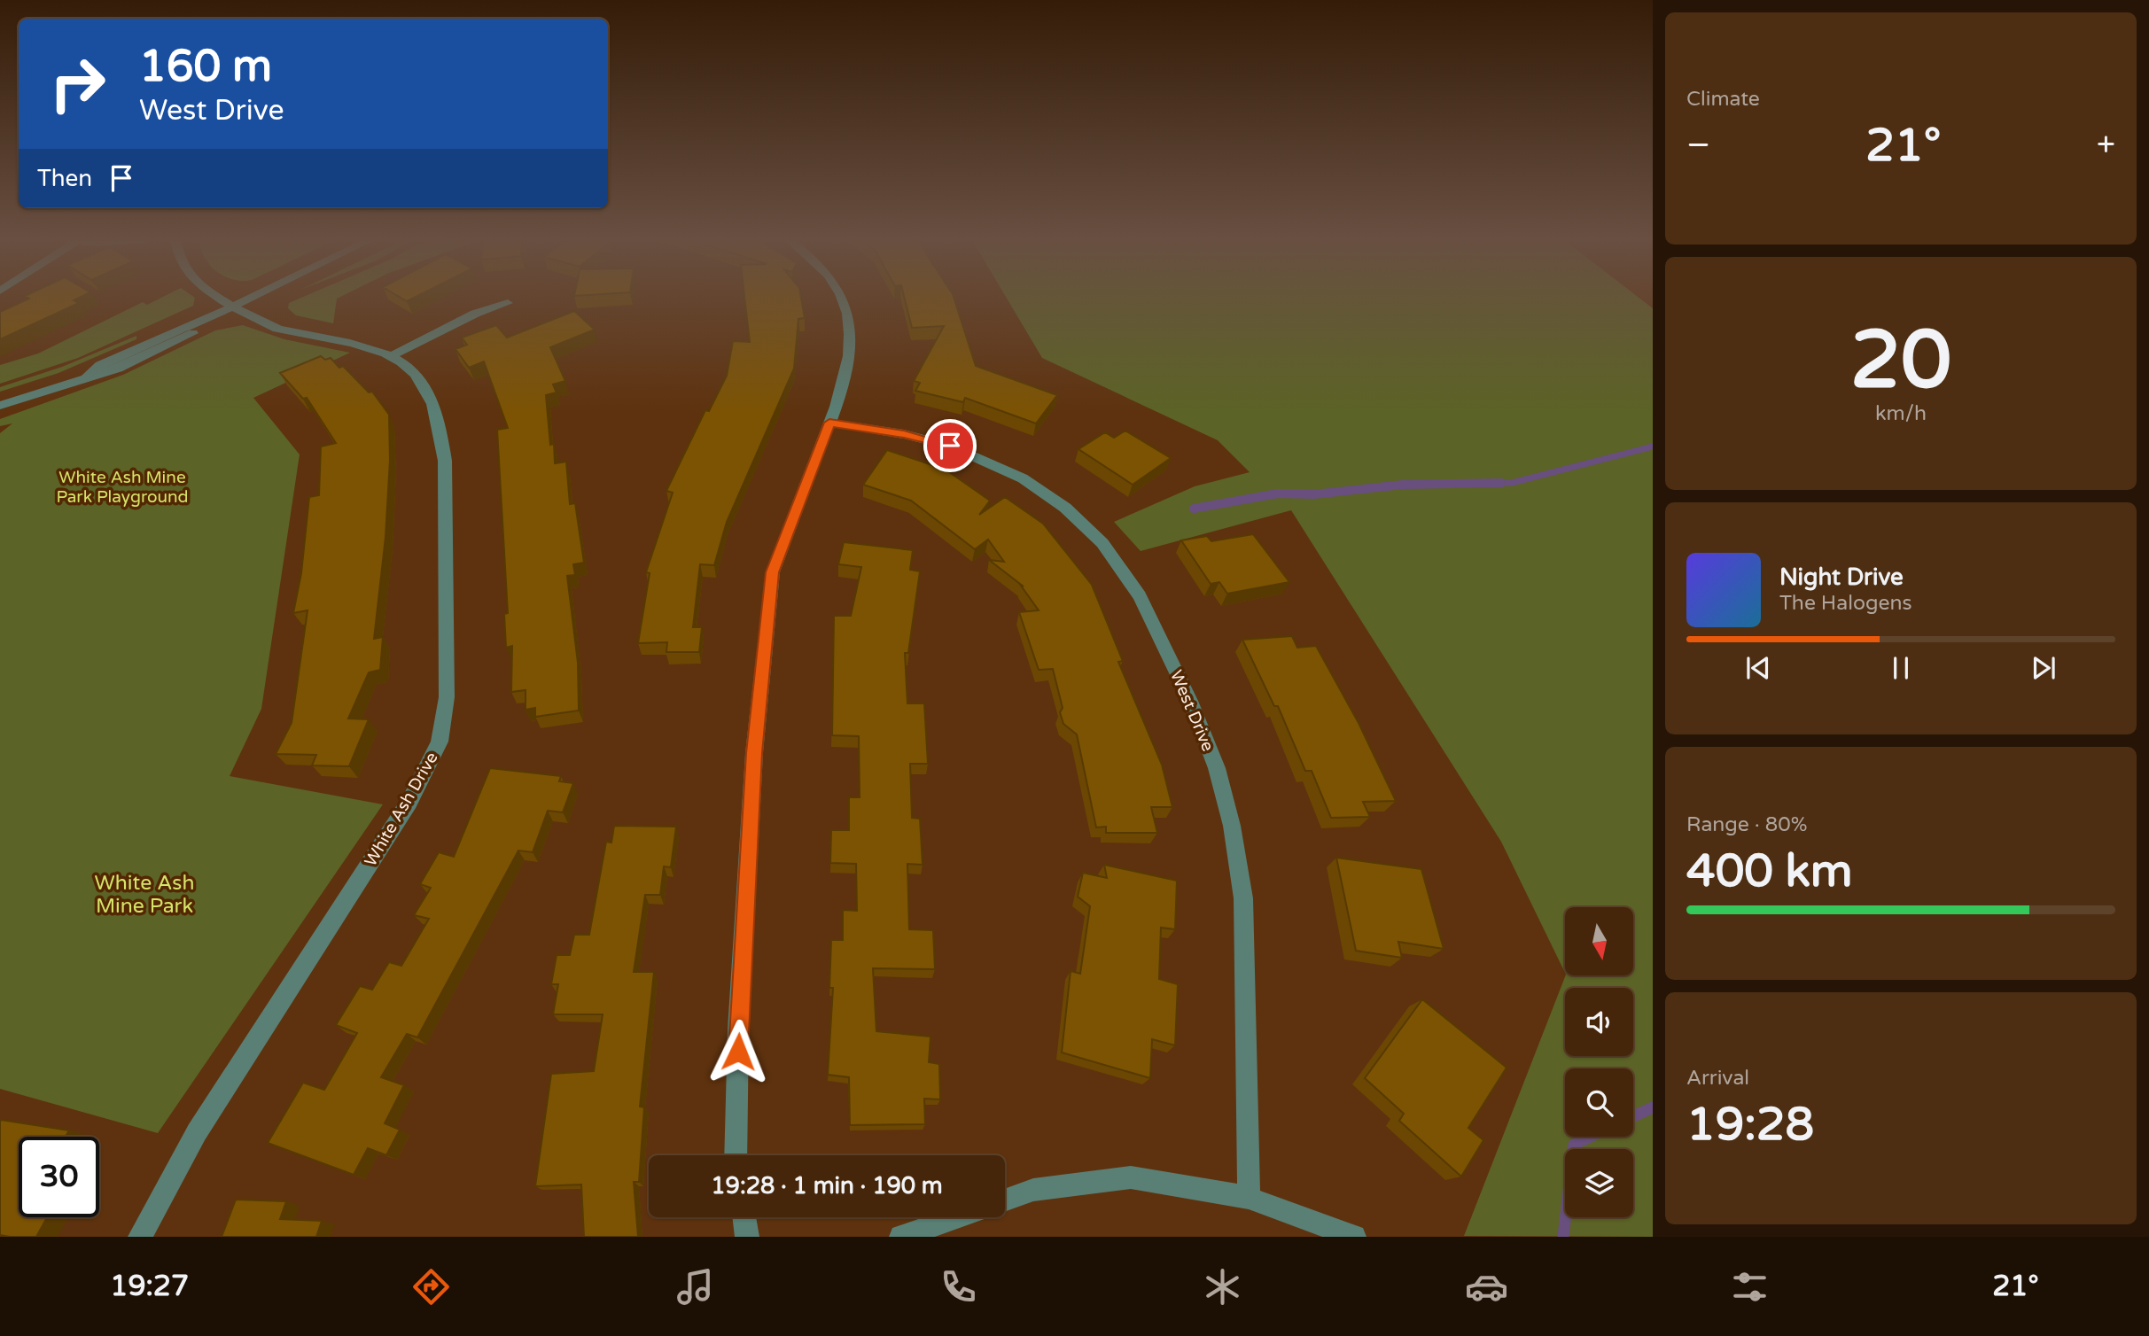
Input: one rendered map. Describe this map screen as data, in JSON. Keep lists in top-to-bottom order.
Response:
{
  "streets": {
    "street": ["West Drive", "White Ash Drive"]
  },
  "parks": ["White Ash Mine Park Playground", "White Ash Mine Park"],
  "north": "bottom",
  "page": {
    "tile": [
      "Climate",
      ["20", "km/h"],
      ["Range · 80%", "400 km"],
      ["Arrival", "19:28"]
    ],
    "turn": ["160 m", "West Drive"],
    "heat": ["−", "21°", "+"],
    "then": "Then",
    "song": ["Night Drive", "The Halogens"],
    "limit": "30",
    "trip": "19:28 · 1 min · 190 m",
    "tabs": ["19:27", "21°"]
  }
}
